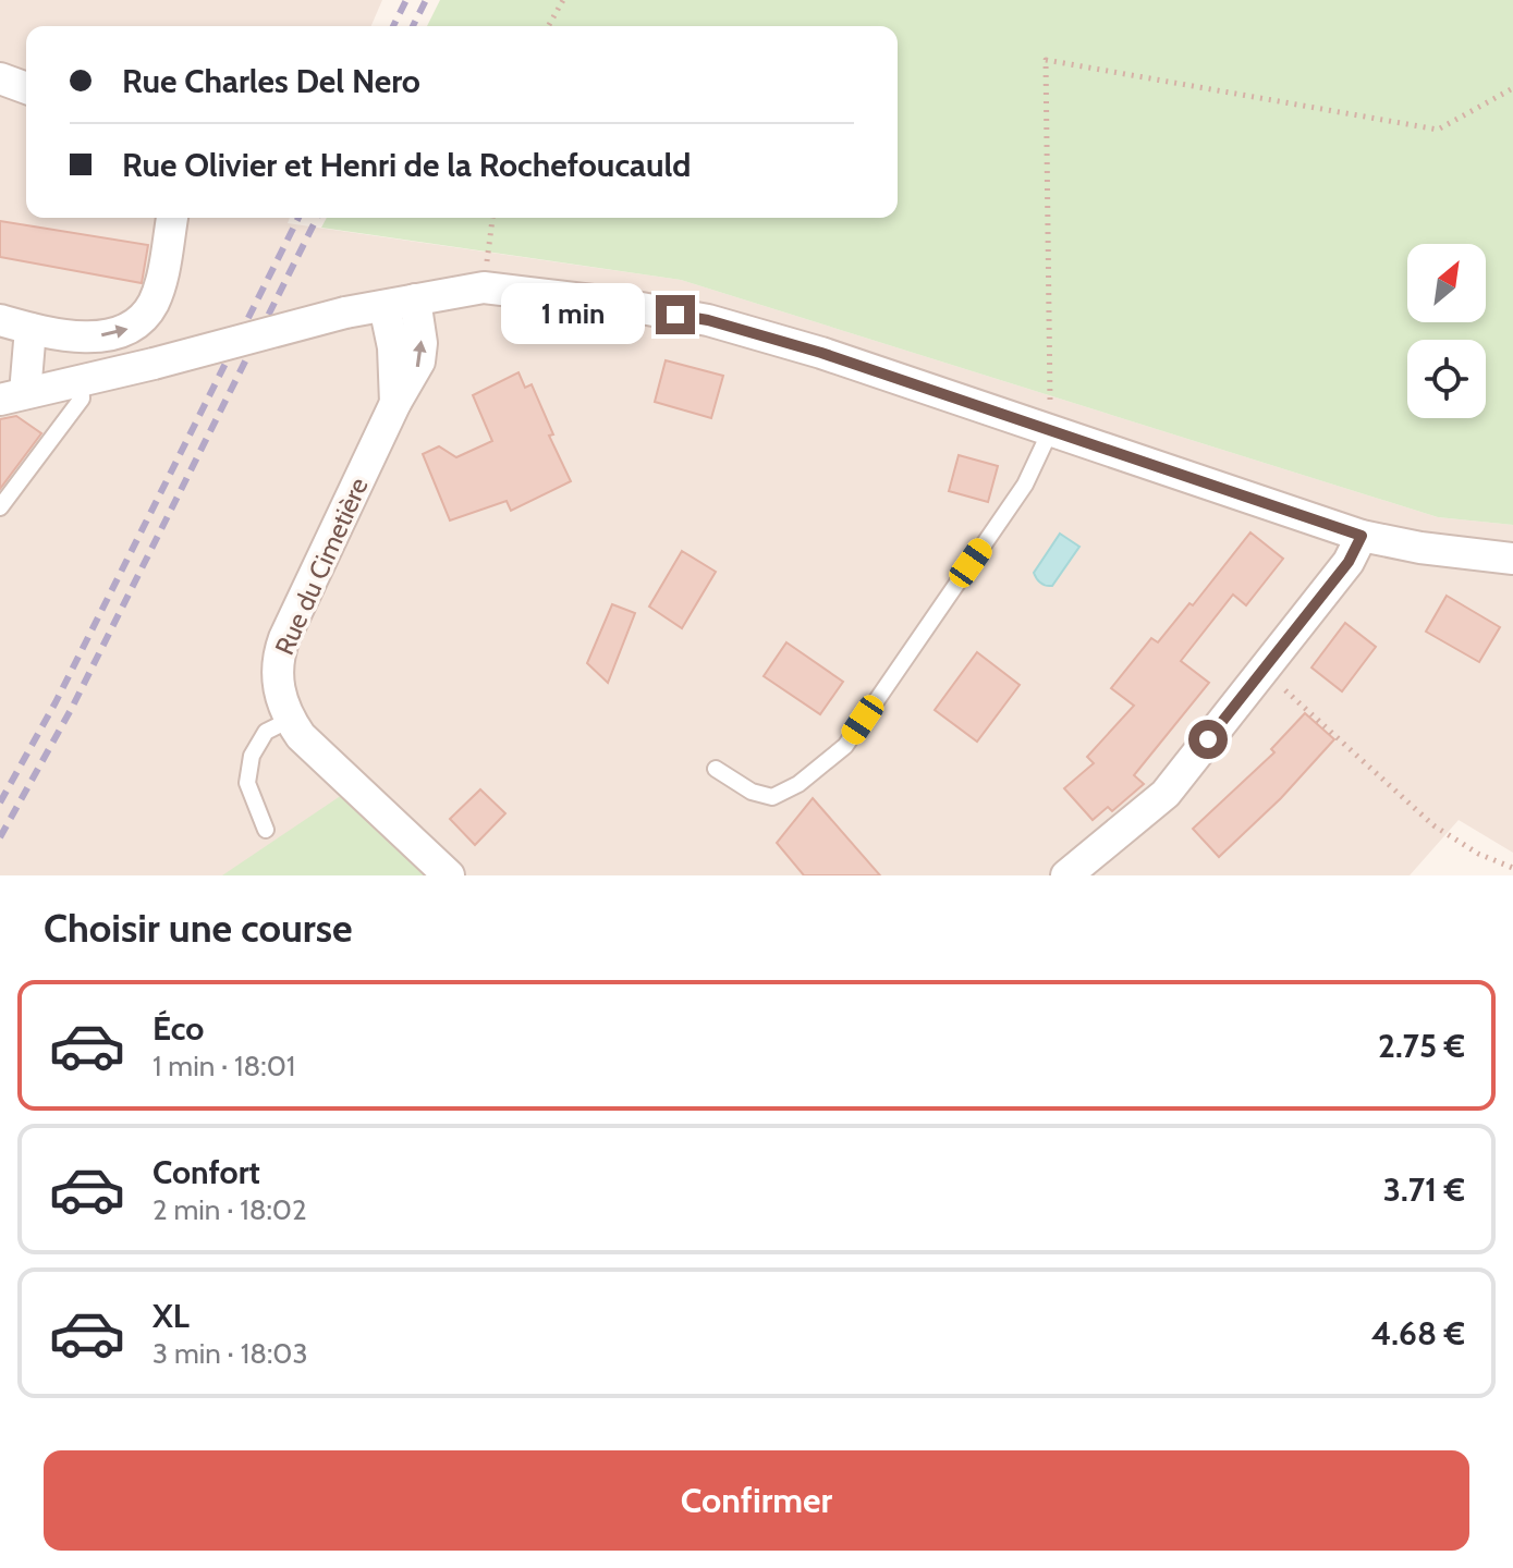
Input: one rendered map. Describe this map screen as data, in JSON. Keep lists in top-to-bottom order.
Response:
{
  "streets": {
    "street": ["Rue du Cimetière"]
  },
  "north": "top right",
  "page": {
    "banner": ["Rue Charles Del Nero", "Rue Olivier et Henri de la Rochefoucauld"],
    "bubble": "1 min",
    "heading": "Choisir une course",
    "list": [
      {
        "name": "Éco",
        "note": "1 min · 18:01",
        "value": "2.75 €"
      },
      {
        "name": "Confort",
        "note": "2 min · 18:02",
        "value": "3.71 €"
      },
      {
        "name": "XL",
        "note": "3 min · 18:03",
        "value": "4.68 €"
      }
    ],
    "buttons": "Confirmer"
  }
}
